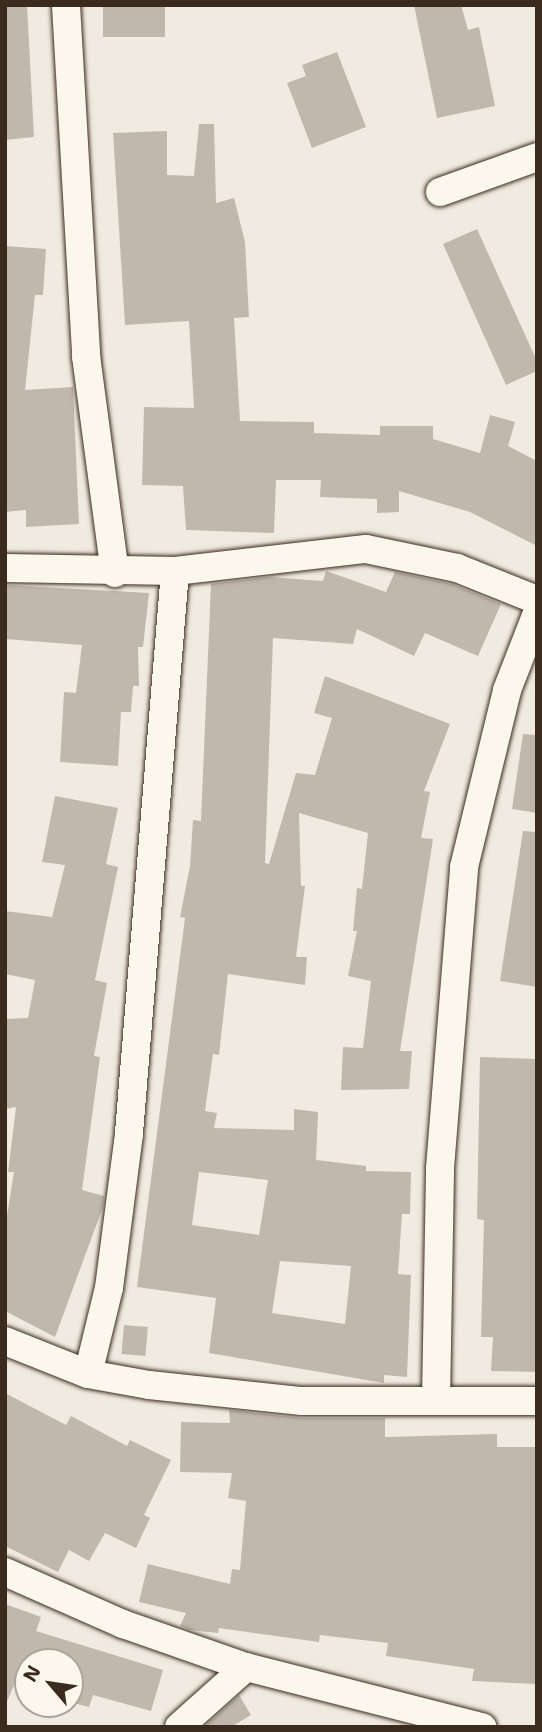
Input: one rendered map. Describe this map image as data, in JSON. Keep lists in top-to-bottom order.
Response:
{
  "north": "top left"
}
